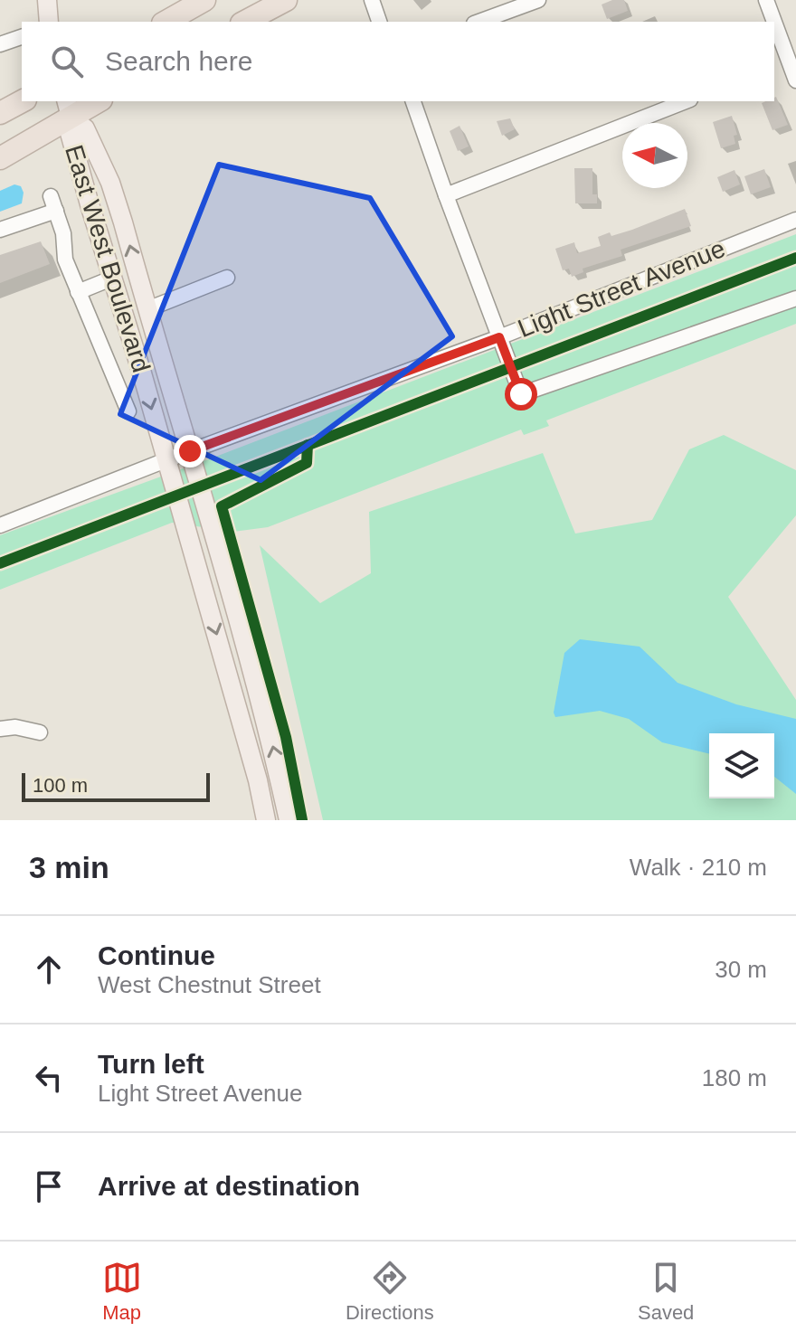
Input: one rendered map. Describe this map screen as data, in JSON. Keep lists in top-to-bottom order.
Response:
{
  "streets": {
    "main road": ["East West Boulevard"],
    "street": ["Light Street Avenue"]
  },
  "crossings": [
    ["East West Boulevard", "Light Street Avenue"]
  ],
  "scale_bar": "100 m",
  "north": "left",
  "page": {
    "search": "Search here",
    "scale": "100 m",
    "heading": ["3 min", "Walk · 210 m"],
    "list": [
      ["Continue", "West Chestnut Street", "30 m"],
      ["Turn left", "Light Street Avenue", "180 m"],
      "Arrive at destination"
    ],
    "nav": ["Map", "Directions", "Saved"]
  }
}
